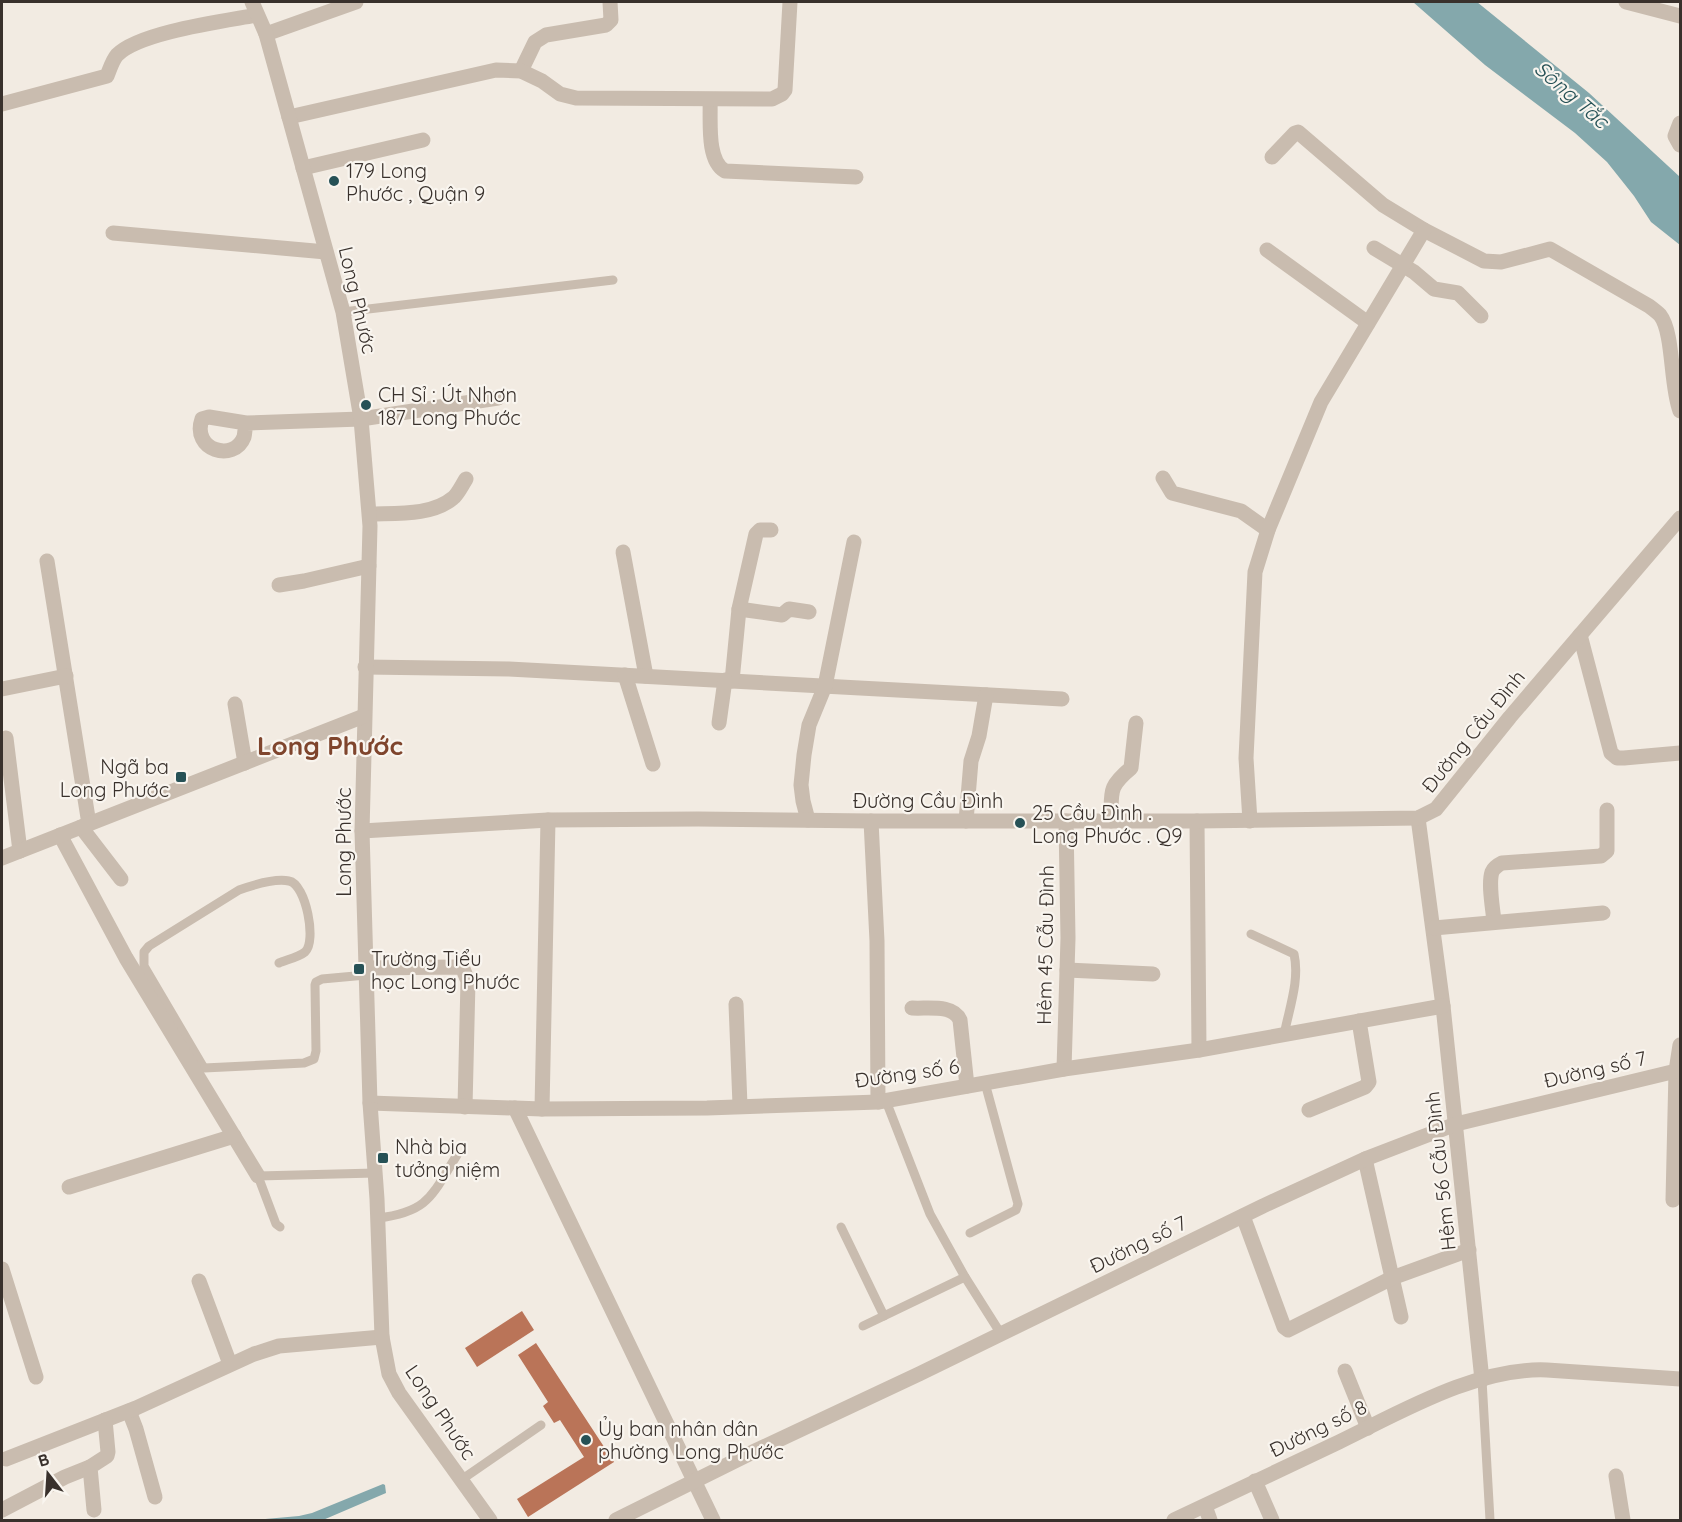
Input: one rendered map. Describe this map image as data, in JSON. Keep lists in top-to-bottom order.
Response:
{
  "streets": {
    "street": [
      "Long Phước",
      "Đường Cầu Đình",
      "Hẻm 45 Cẫu Đình",
      "Đường số 7",
      "Đường số 6",
      "Hẻm 56 Cẫu Đình",
      "Đường số 8"
    ]
  },
  "crossings": [
    ["Long Phước", "Đường Cầu Đình"],
    ["Long Phước", "Đường số 6"],
    ["Đường Cầu Đình", "Hẻm 45 Cẫu Đình"],
    ["Đường Cầu Đình", "Hẻm 56 Cẫu Đình"],
    ["Hẻm 45 Cẫu Đình", "Đường số 6"],
    ["Đường số 7", "Hẻm 56 Cẫu Đình"],
    ["Đường số 6", "Hẻm 56 Cẫu Đình"],
    ["Hẻm 56 Cẫu Đình", "Đường số 8"]
  ],
  "districts": ["Long Phước"],
  "water": ["Sông Tắc"],
  "places": {
    "other": [
      "179 Long Phước , Quận 9",
      "CH Sỉ : Út Nhơn 187 Long Phước",
      "25 Cầu Đình . Long Phước . Q9",
      "Ủy ban nhân dân phường Long Phước"
    ],
    "transit": ["Ngã ba Long Phước", "Trường Tiểu học Long Phước", "Nhà bia tưởng niệm"]
  },
  "north": "top"
}
